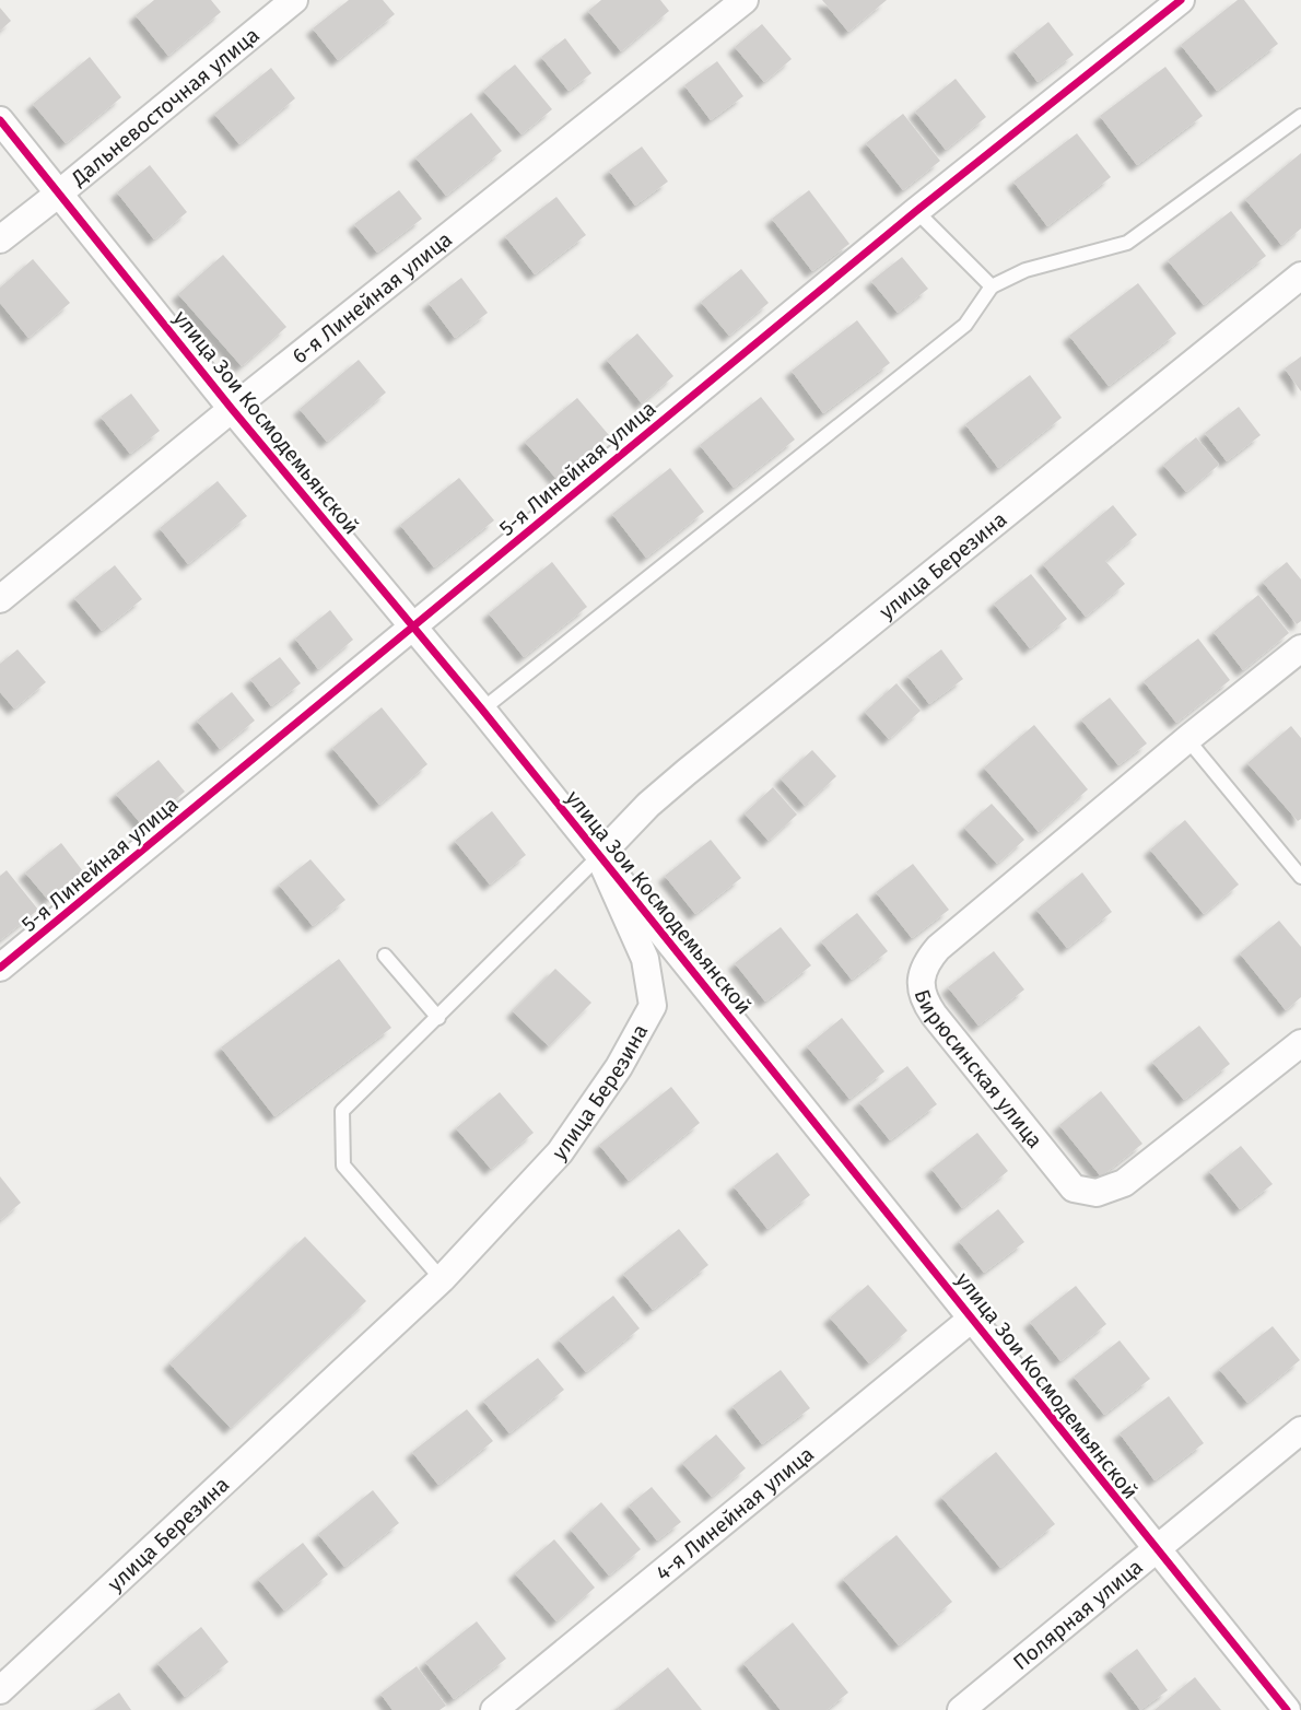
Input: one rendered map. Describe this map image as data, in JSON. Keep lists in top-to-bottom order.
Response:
{
  "streets": {
    "street": [
      "Дальневосточная улица",
      "6-я Линейная улица",
      "улица Зои Космодемьянской",
      "5-я Линейная улица",
      "улица Березина",
      "Бирюсинская улица",
      "4-я Линейная улица",
      "Полярная улица"
    ]
  },
  "crossings": [
    ["Дальневосточная улица", "улица Зои Космодемьянской"],
    ["6-я Линейная улица", "улица Зои Космодемьянской"],
    ["улица Зои Космодемьянской", "5-я Линейная улица"],
    ["улица Зои Космодемьянской", "улица Березина"],
    ["улица Зои Космодемьянской", "4-я Линейная улица"],
    ["улица Зои Космодемьянской", "Полярная улица"]
  ]
}
